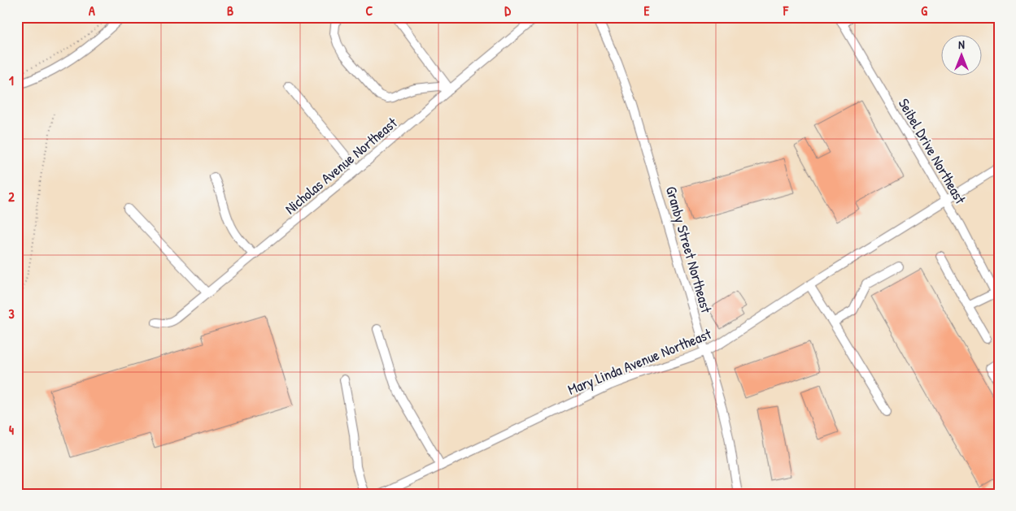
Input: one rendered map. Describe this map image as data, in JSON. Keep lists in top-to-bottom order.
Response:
{
  "streets": {
    "street": [
      "Seibel Drive Northeast",
      "Nicholas Avenue Northeast",
      "Granby Street Northeast",
      "Mary Linda Avenue Northeast"
    ]
  },
  "crossings": [
    ["Seibel Drive Northeast", "Mary Linda Avenue Northeast"],
    ["Granby Street Northeast", "Mary Linda Avenue Northeast"]
  ],
  "north": "top",
  "grid": {
    "columns": [
      "A",
      "B",
      "C",
      "D",
      "E",
      "F",
      "G"
    ],
    "rows": [
      "1",
      "2",
      "3",
      "4"
    ]
  }
}
